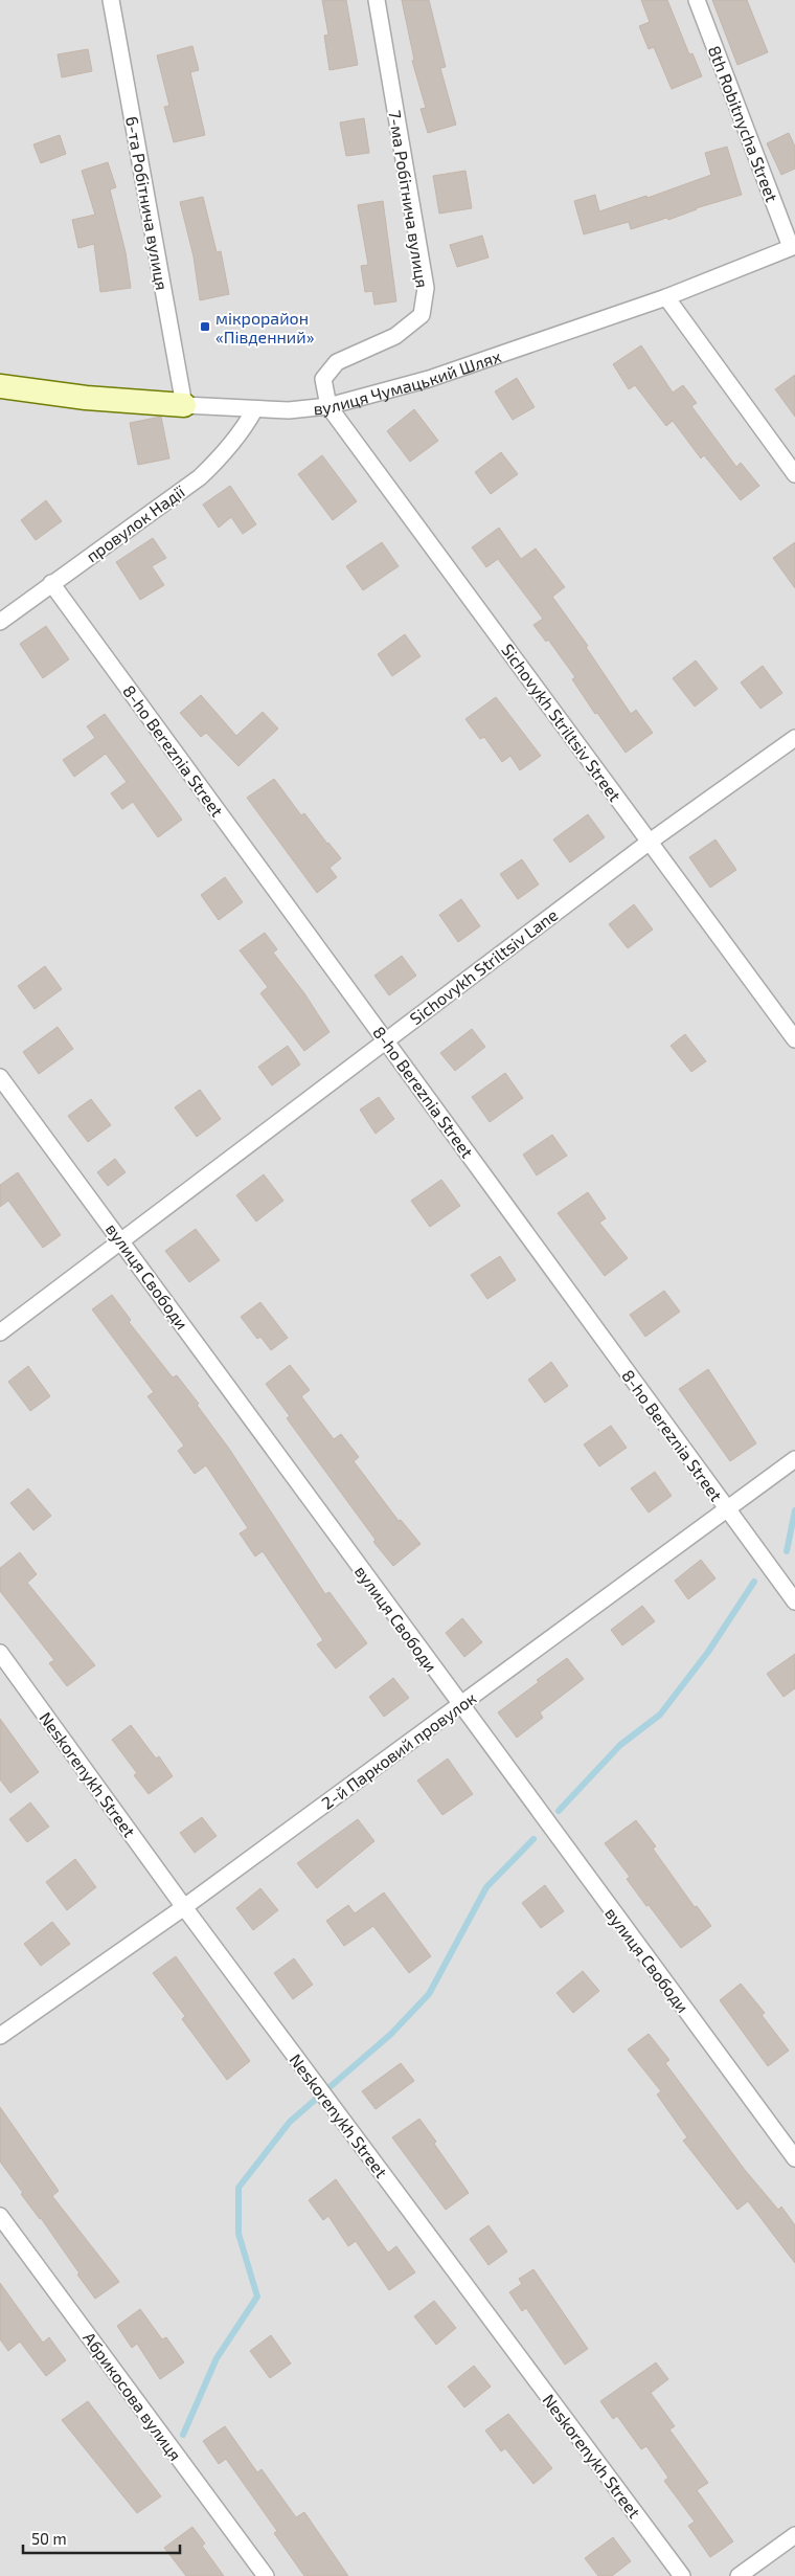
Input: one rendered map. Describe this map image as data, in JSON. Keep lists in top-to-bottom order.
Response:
{
  "streets": {
    "street": [
      "8th Robitnycha Street",
      "7-ма Робітнича вулиця",
      "6-та Робітнича вулиця",
      "вулиця Чумацький Шлях",
      "провулок Надії",
      "Sichovykh Striltsiv Street",
      "8-ho Bereznia Street",
      "Sichovykh Striltsiv Lane",
      "вулиця Свободи",
      "2-й Парковий провулок",
      "Neskorenykh Street",
      "Абрикосова вулиця"
    ]
  },
  "crossings": [
    ["8th Robitnycha Street", "вулиця Чумацький Шлях"],
    ["7-ма Робітнича вулиця", "вулиця Чумацький Шлях"],
    ["7-ма Робітнича вулиця", "Sichovykh Striltsiv Street"],
    ["6-та Робітнича вулиця", "вулиця Чумацький Шлях"],
    ["вулиця Чумацький Шлях", "провулок Надії"],
    ["вулиця Чумацький Шлях", "Sichovykh Striltsiv Street"],
    ["провулок Надії", "8-ho Bereznia Street"],
    ["Sichovykh Striltsiv Street", "Sichovykh Striltsiv Lane"],
    ["8-ho Bereznia Street", "Sichovykh Striltsiv Lane"],
    ["8-ho Bereznia Street", "2-й Парковий провулок"],
    ["Sichovykh Striltsiv Lane", "вулиця Свободи"],
    ["вулиця Свободи", "2-й Парковий провулок"],
    ["2-й Парковий провулок", "Neskorenykh Street"]
  ],
  "places": {
    "transit": ["мікрорайон «Південний»"]
  },
  "scale_bar": "50 m"
}
